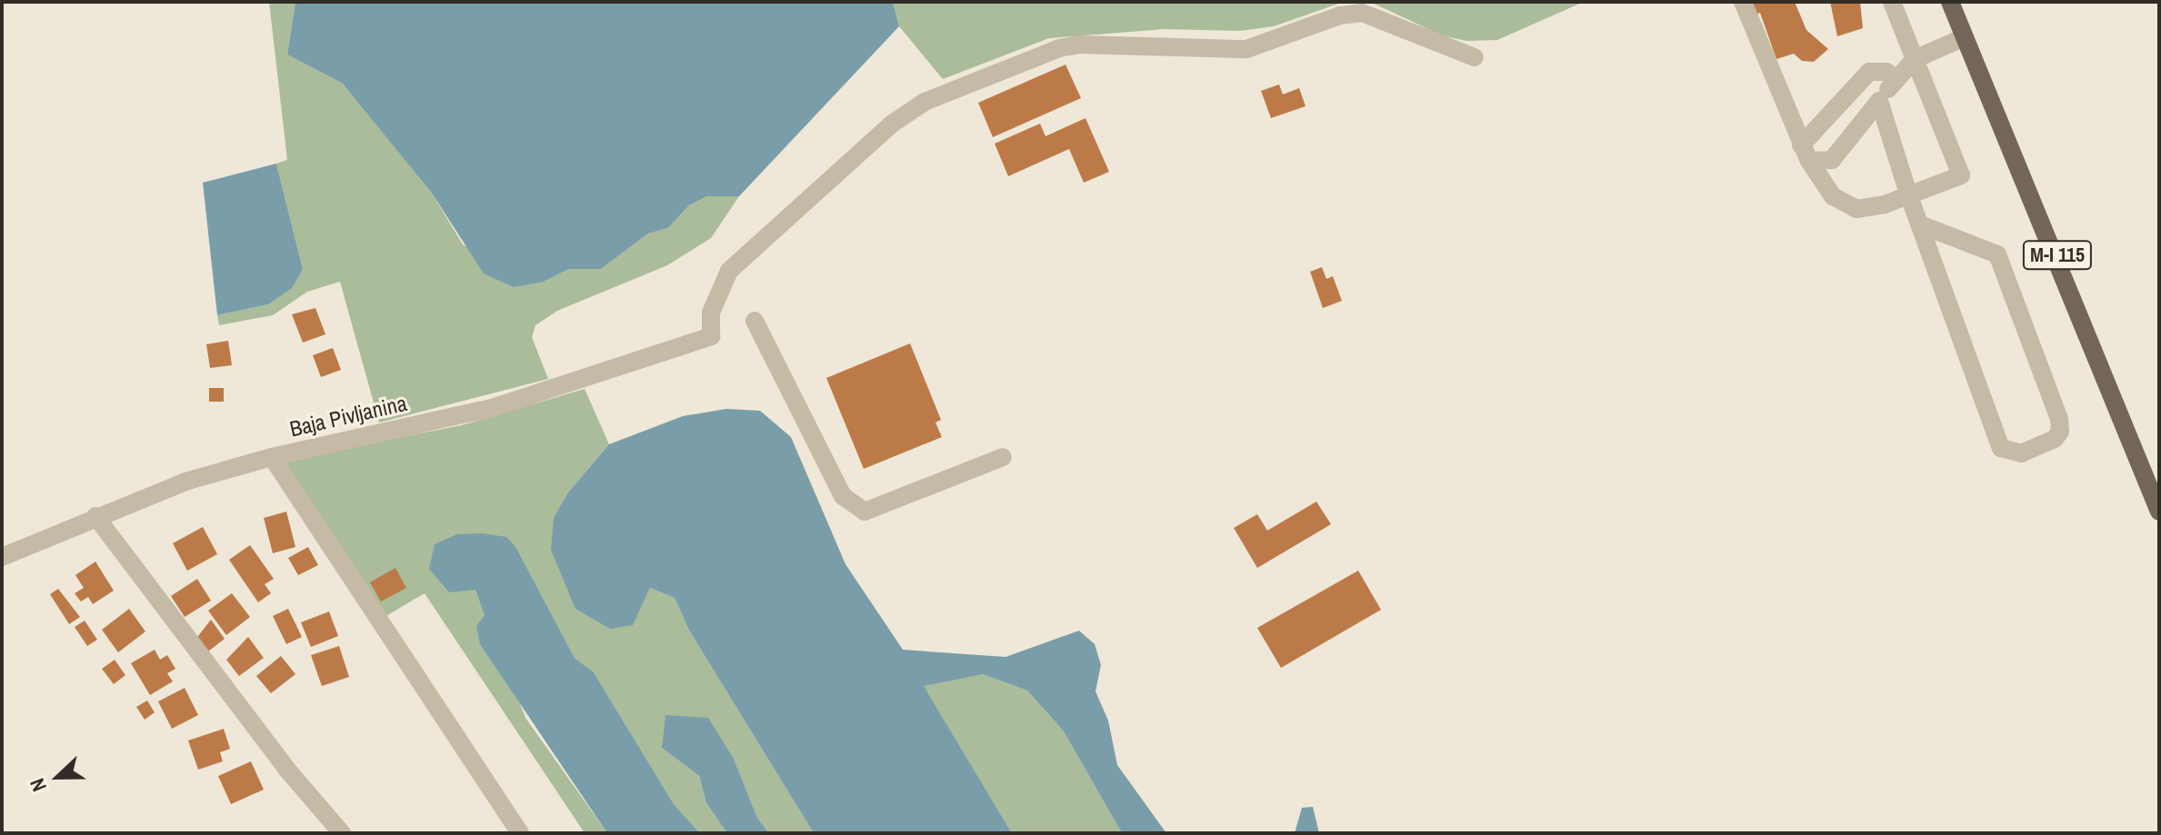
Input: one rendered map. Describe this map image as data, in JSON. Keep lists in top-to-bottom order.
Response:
{
  "streets": {
    "main road": ["M-I 115"],
    "street": ["Baja Pivljanina"]
  },
  "north": "left"
}
